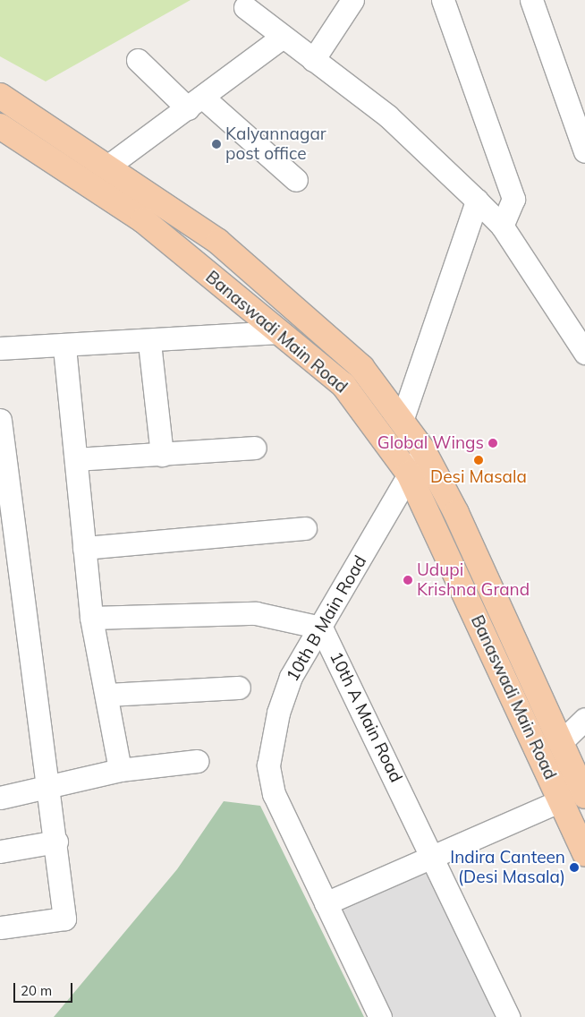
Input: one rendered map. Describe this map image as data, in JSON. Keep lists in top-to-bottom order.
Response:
{
  "streets": {
    "main road": ["Banaswadi Main Road"],
    "street": ["10th B Main Road", "10th A Main Road"]
  },
  "crossings": [
    ["Banaswadi Main Road", "10th B Main Road"],
    ["10th B Main Road", "10th A Main Road"]
  ],
  "places": [
    "Kalyannagar post office",
    "Global Wings",
    "Desi Masala",
    "Udupi Krishna Grand",
    "Indira Canteen (Desi Masala)"
  ],
  "scale_bar": "20 m"
}
